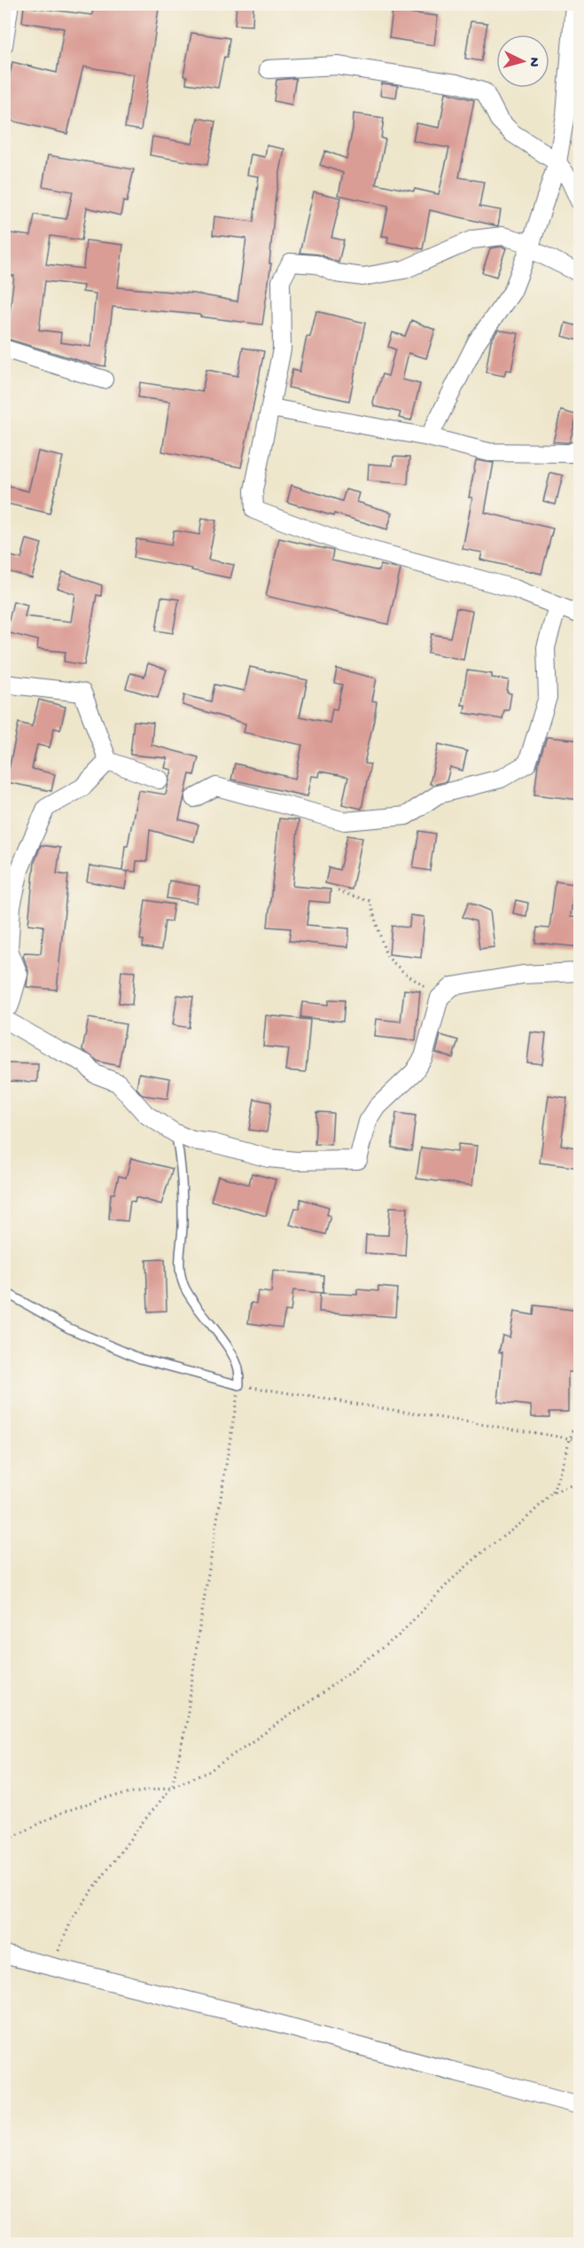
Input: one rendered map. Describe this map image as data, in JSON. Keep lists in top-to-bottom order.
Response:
{
  "north": "right"
}
